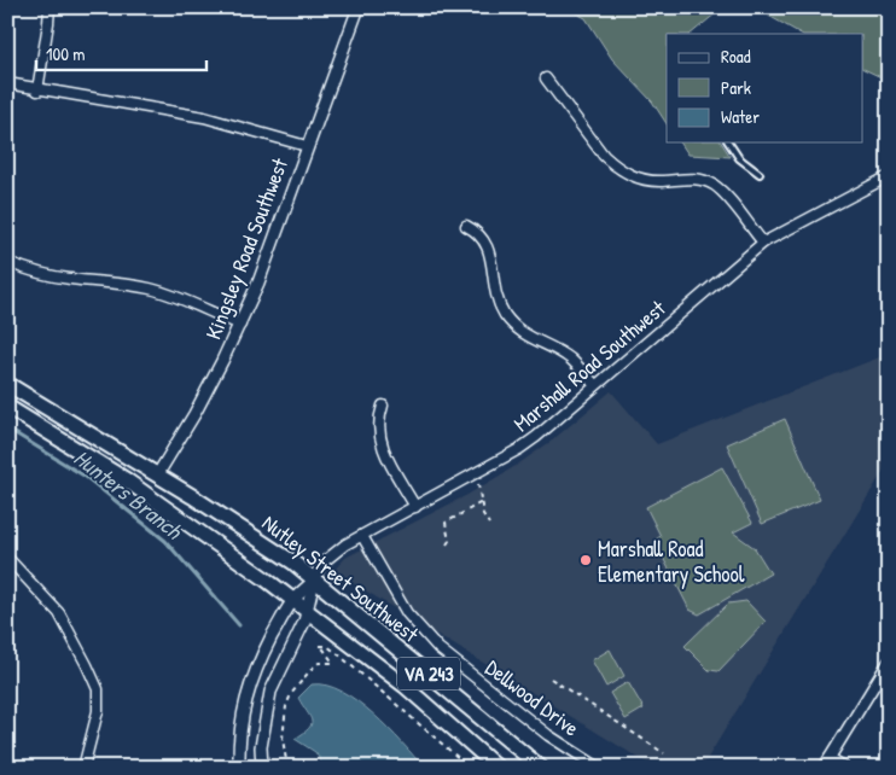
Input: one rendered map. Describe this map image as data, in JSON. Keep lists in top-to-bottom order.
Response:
{
  "streets": {
    "main road": ["Nutley Street Southwest", "VA 243"],
    "street": ["Kingsley Road Southwest", "Marshall Road Southwest", "Dellwood Drive"]
  },
  "crossings": [
    ["Kingsley Road Southwest", "Nutley Street Southwest"],
    ["Kingsley Road Southwest", "VA 243"],
    ["Marshall Road Southwest", "Nutley Street Southwest"],
    ["Marshall Road Southwest", "Dellwood Drive"]
  ],
  "water": ["Hunters Branch"],
  "places": ["Marshall Road Elementary School"],
  "legend": ["Road", "Park", "Water"],
  "scale_bar": "100 m"
}
